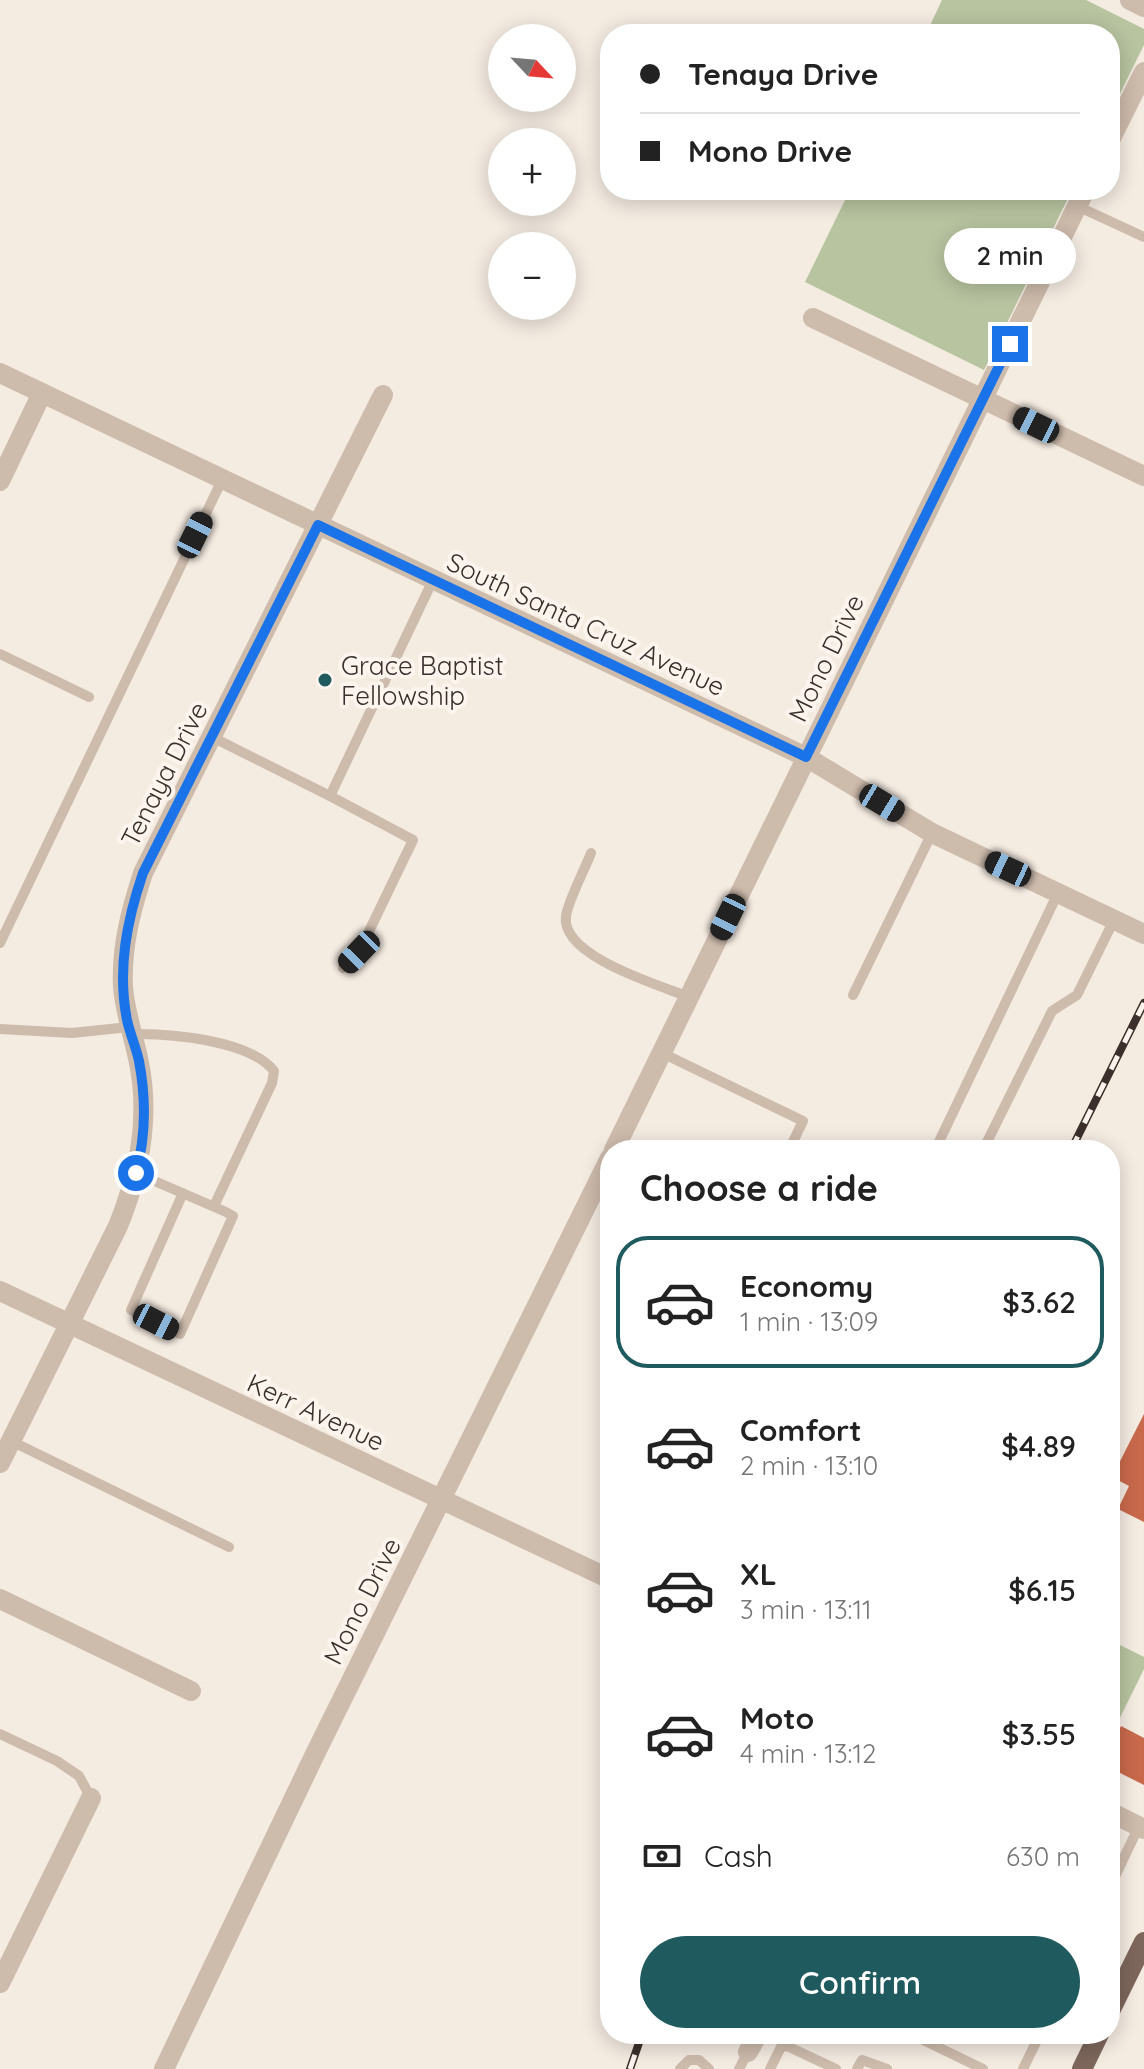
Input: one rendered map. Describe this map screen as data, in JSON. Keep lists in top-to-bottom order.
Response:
{
  "streets": {
    "street": [
      "South Santa Cruz Avenue",
      "Mono Drive",
      "Tenaya Drive",
      "Kerr Avenue"
    ]
  },
  "crossings": [
    ["South Santa Cruz Avenue", "Mono Drive"],
    ["South Santa Cruz Avenue", "Tenaya Drive"],
    ["Mono Drive", "Kerr Avenue"],
    ["Tenaya Drive", "Kerr Avenue"]
  ],
  "places": ["Grace Baptist Fellowship"],
  "north": "bottom right",
  "page": {
    "map_buttons": ["+", "−"],
    "banner": ["Tenaya Drive", "Mono Drive"],
    "bubble": "2 min",
    "heading": "Choose a ride",
    "list": [
      {
        "name": "Economy",
        "note": "1 min · 13:09",
        "value": "$3.62"
      },
      {
        "name": "Comfort",
        "note": "2 min · 13:10",
        "value": "$4.89"
      },
      {
        "name": "XL",
        "note": "3 min · 13:11",
        "value": "$6.15"
      },
      {
        "name": "Moto",
        "note": "4 min · 13:12",
        "value": "$3.55"
      }
    ],
    "pay": ["Cash", "630 m"],
    "buttons": "Confirm"
  }
}
